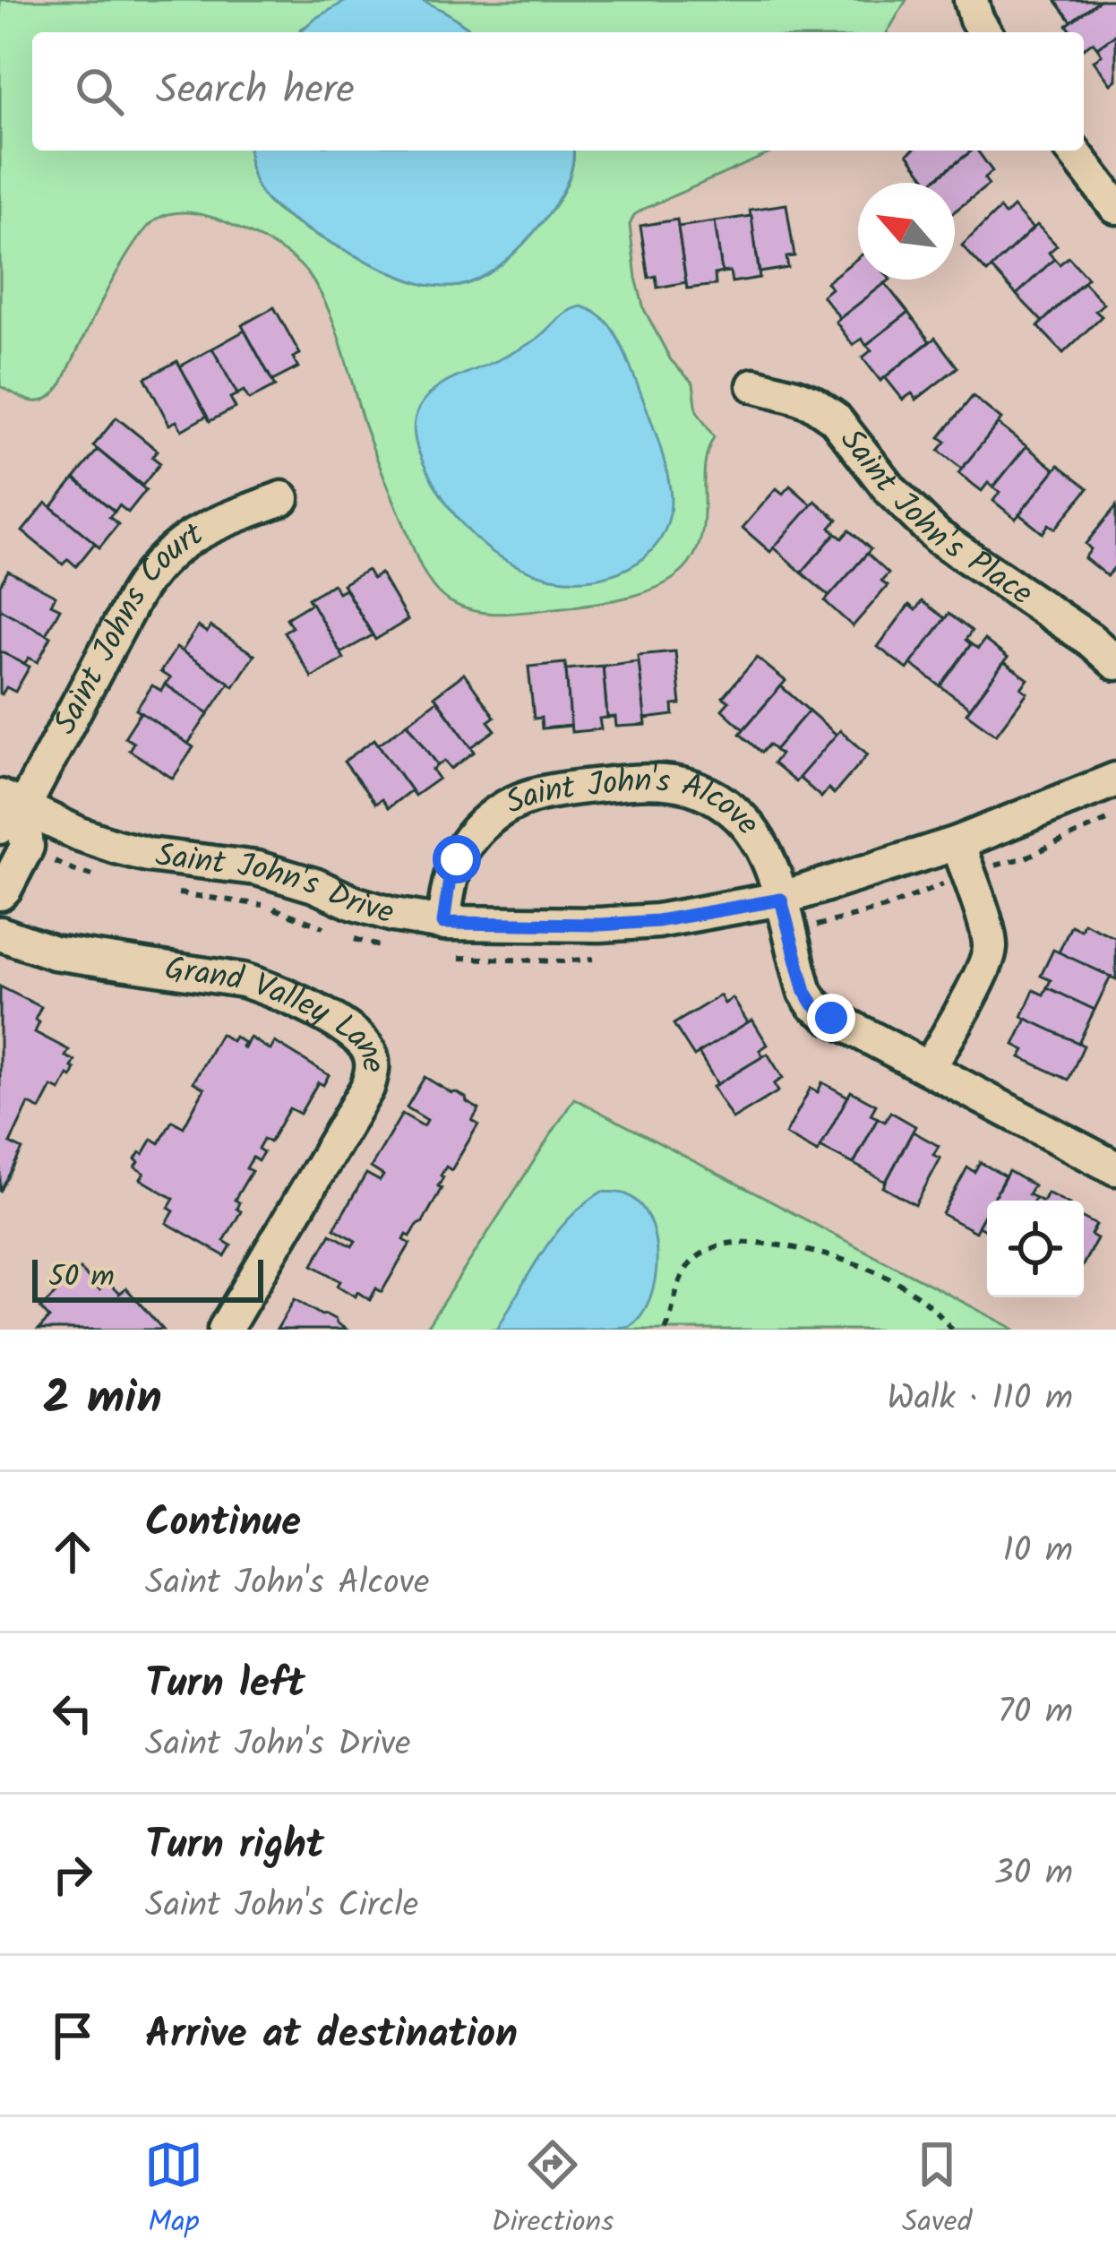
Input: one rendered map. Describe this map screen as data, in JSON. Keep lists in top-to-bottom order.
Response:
{
  "streets": {
    "street": [
      "Saint John's Place",
      "Saint Johns Court",
      "Saint John's Alcove",
      "Saint John's Drive",
      "Grand Valley Lane"
    ]
  },
  "crossings": [
    ["Saint Johns Court", "Saint John's Drive"],
    ["Saint John's Alcove", "Saint John's Drive"]
  ],
  "scale_bar": "50 m",
  "north": "top left",
  "page": {
    "search": "Search here",
    "scale": "50 m",
    "heading": ["2 min", "Walk · 110 m"],
    "list": [
      ["Continue", "Saint John's Alcove", "10 m"],
      ["Turn left", "Saint John's Drive", "70 m"],
      ["Turn right", "Saint John's Circle", "30 m"],
      "Arrive at destination"
    ],
    "nav": ["Map", "Directions", "Saved"]
  }
}
